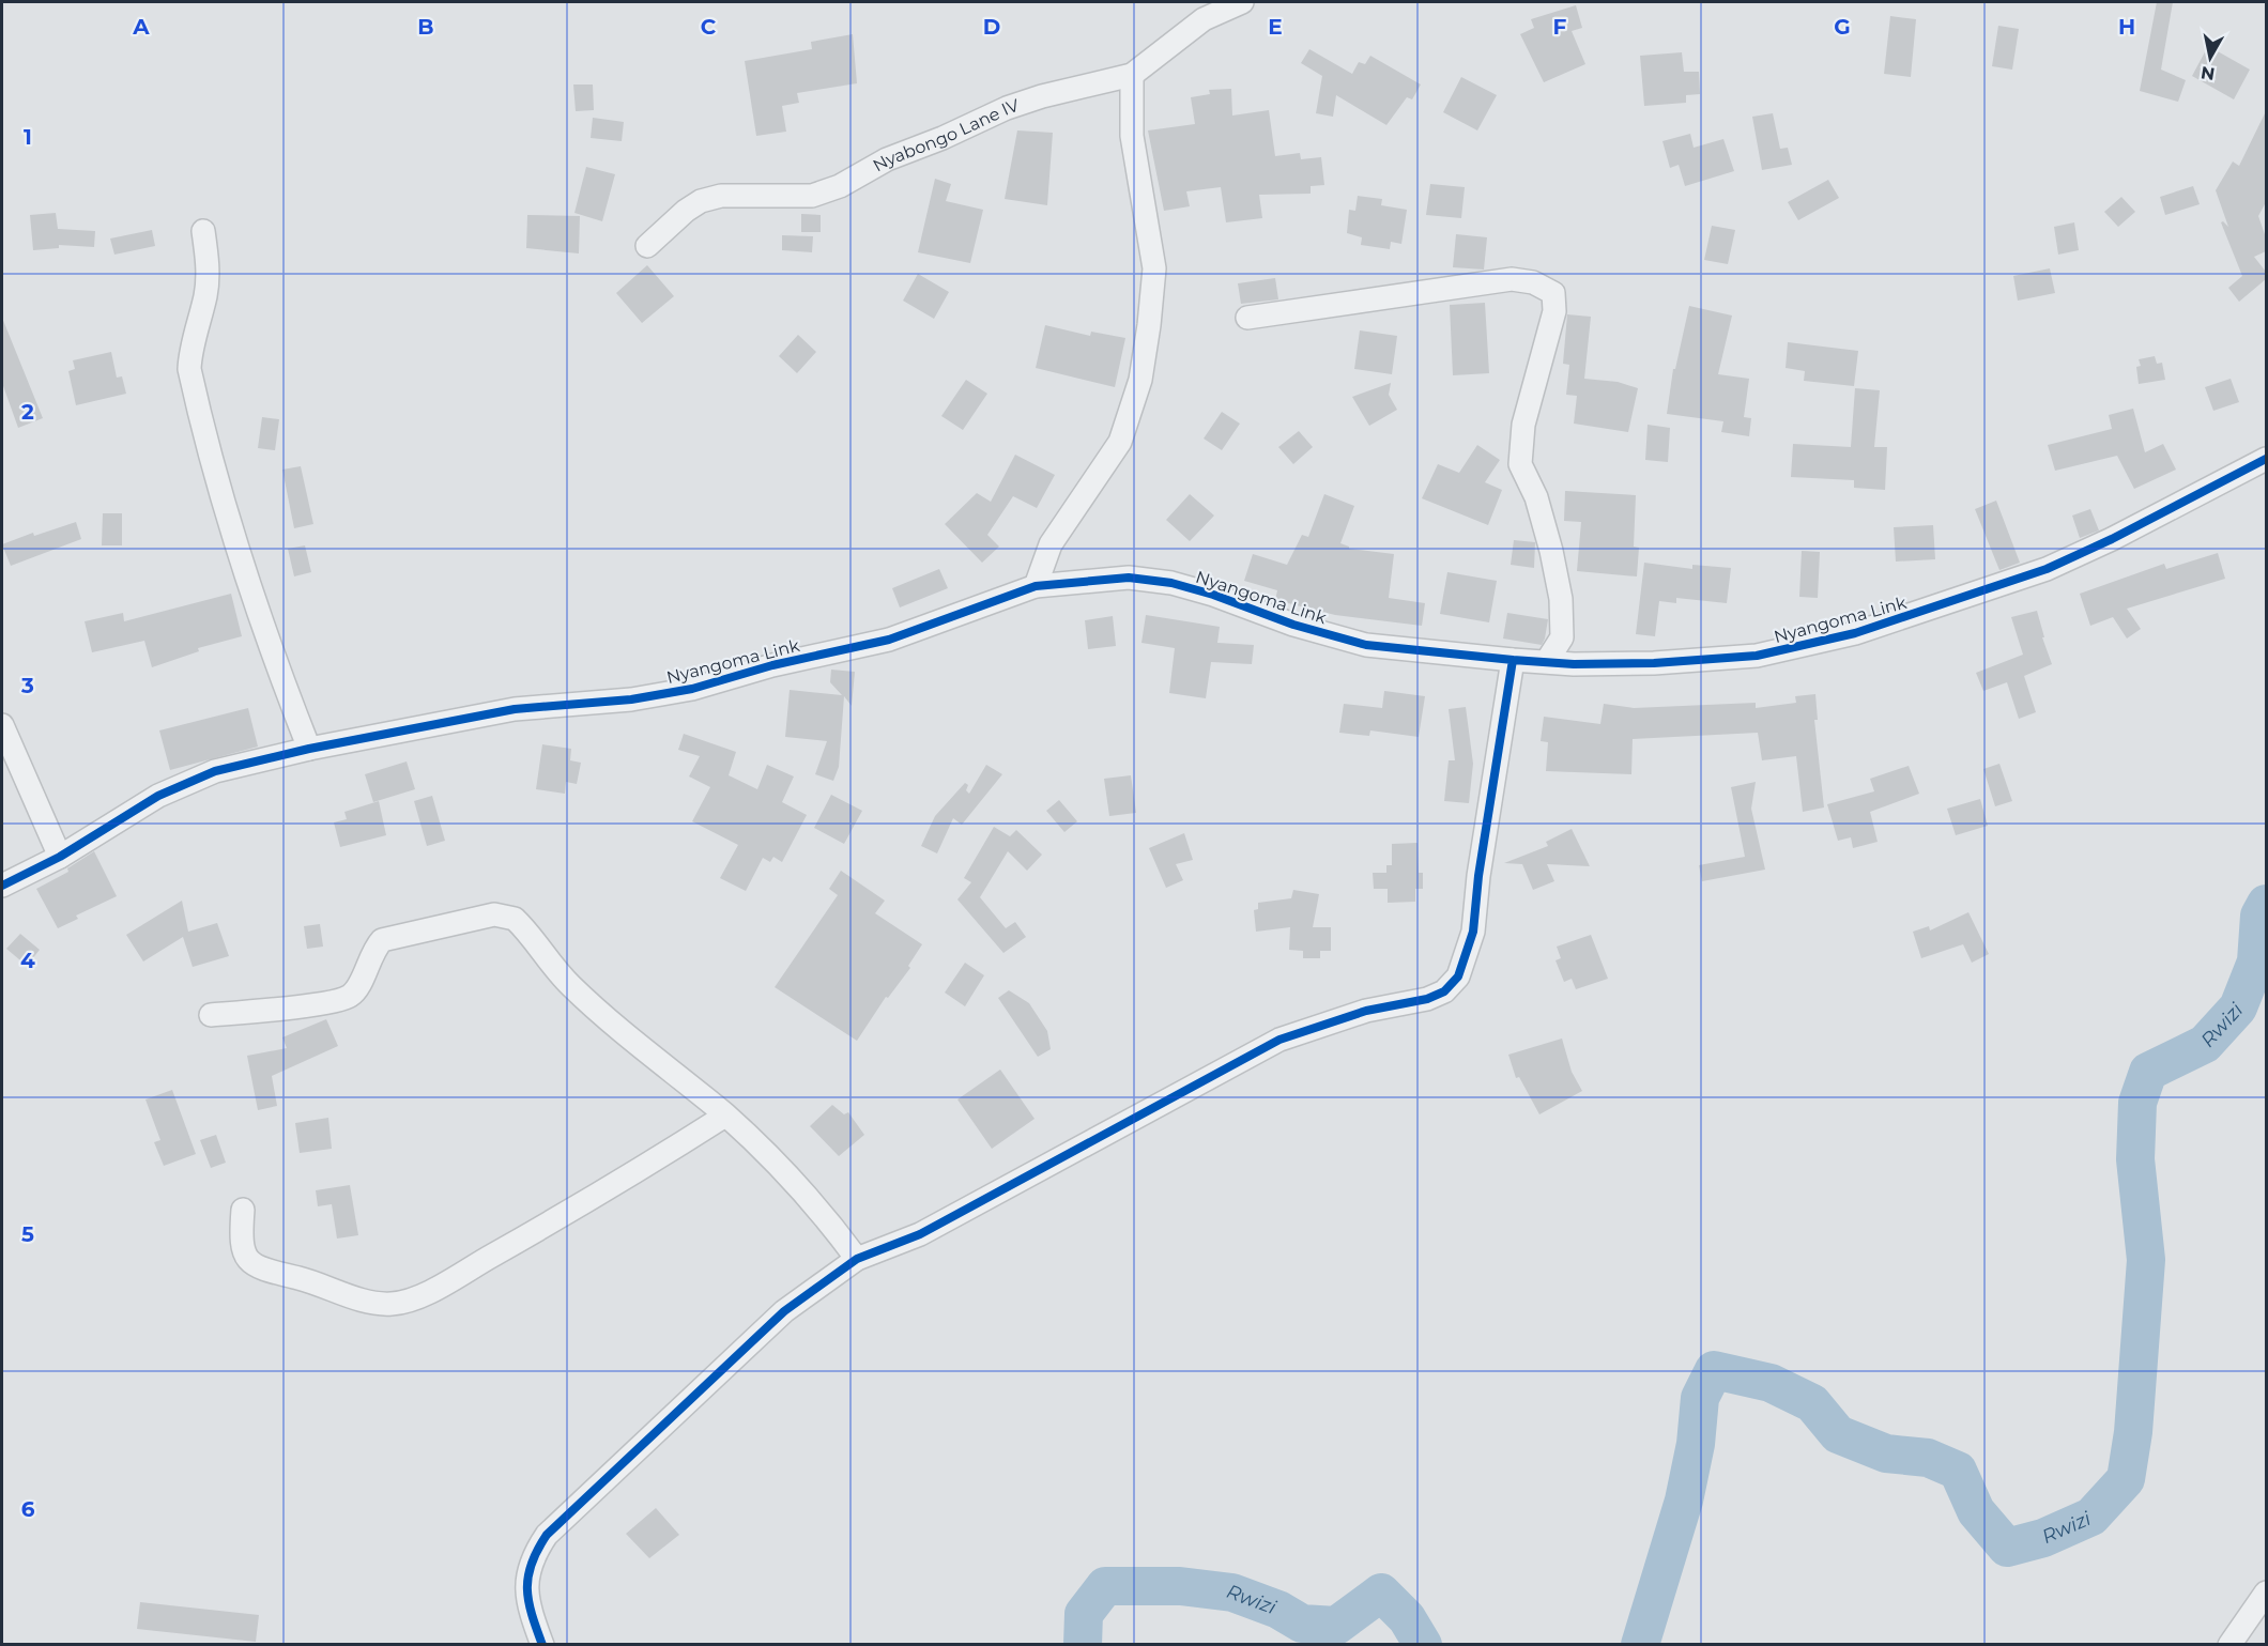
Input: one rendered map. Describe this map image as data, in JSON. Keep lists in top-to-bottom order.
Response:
{
  "streets": {
    "street": ["Nyabongo Lane IV", "Nyangoma Link"]
  },
  "water": ["Rwizi"],
  "north": "bottom",
  "grid": {
    "columns": [
      "A",
      "B",
      "C",
      "D",
      "E",
      "F",
      "G",
      "H"
    ],
    "rows": [
      "1",
      "2",
      "3",
      "4",
      "5",
      "6"
    ]
  }
}
